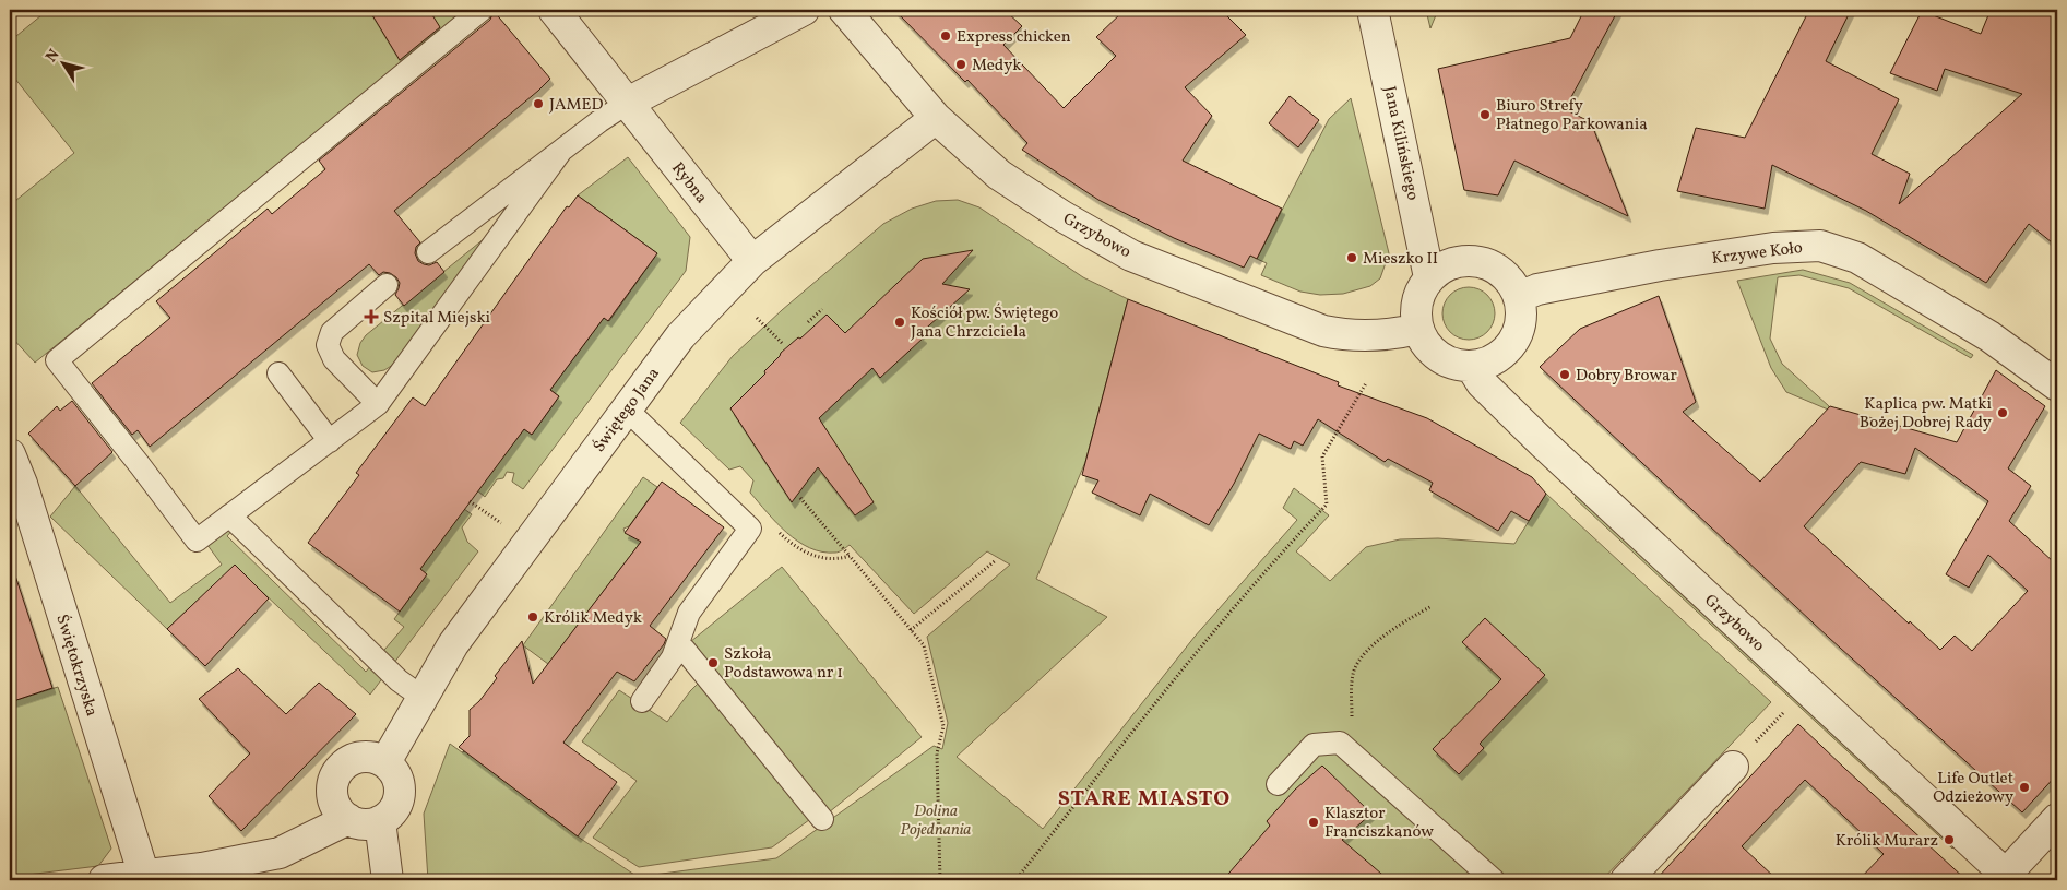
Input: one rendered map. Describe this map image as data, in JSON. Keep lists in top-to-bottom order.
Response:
{
  "streets": {
    "street": [
      "Jana Kilińskiego",
      "Rybna",
      "Grzybowo",
      "Krzywe Koło",
      "Świętego Jana",
      "Świętokrzyska"
    ]
  },
  "crossings": [
    ["Jana Kilińskiego", "Grzybowo"],
    ["Jana Kilińskiego", "Krzywe Koło"],
    ["Rybna", "Świętego Jana"],
    ["Grzybowo", "Krzywe Koło"],
    ["Grzybowo", "Świętego Jana"]
  ],
  "districts": ["STARE MIASTO"],
  "parks": ["Dolina Pojednania"],
  "places": {
    "other": [
      "Express chicken",
      "Medyk",
      "JAMED",
      "Biuro Strefy Płatnego Parkowania",
      "Mieszko II",
      "Kościół pw. Świętego Jana Chrzciciela",
      "Dobry Browar",
      "Kaplica pw. Matki Bożej Dobrej Rady",
      "Królik Medyk",
      "Szkoła Podstawowa nr 1",
      "Life Outlet Odzieżowy",
      "Klasztor Franciszkanów",
      "Królik Murarz"
    ],
    "health": ["Szpital Miejski"]
  },
  "north": "top left"
}
